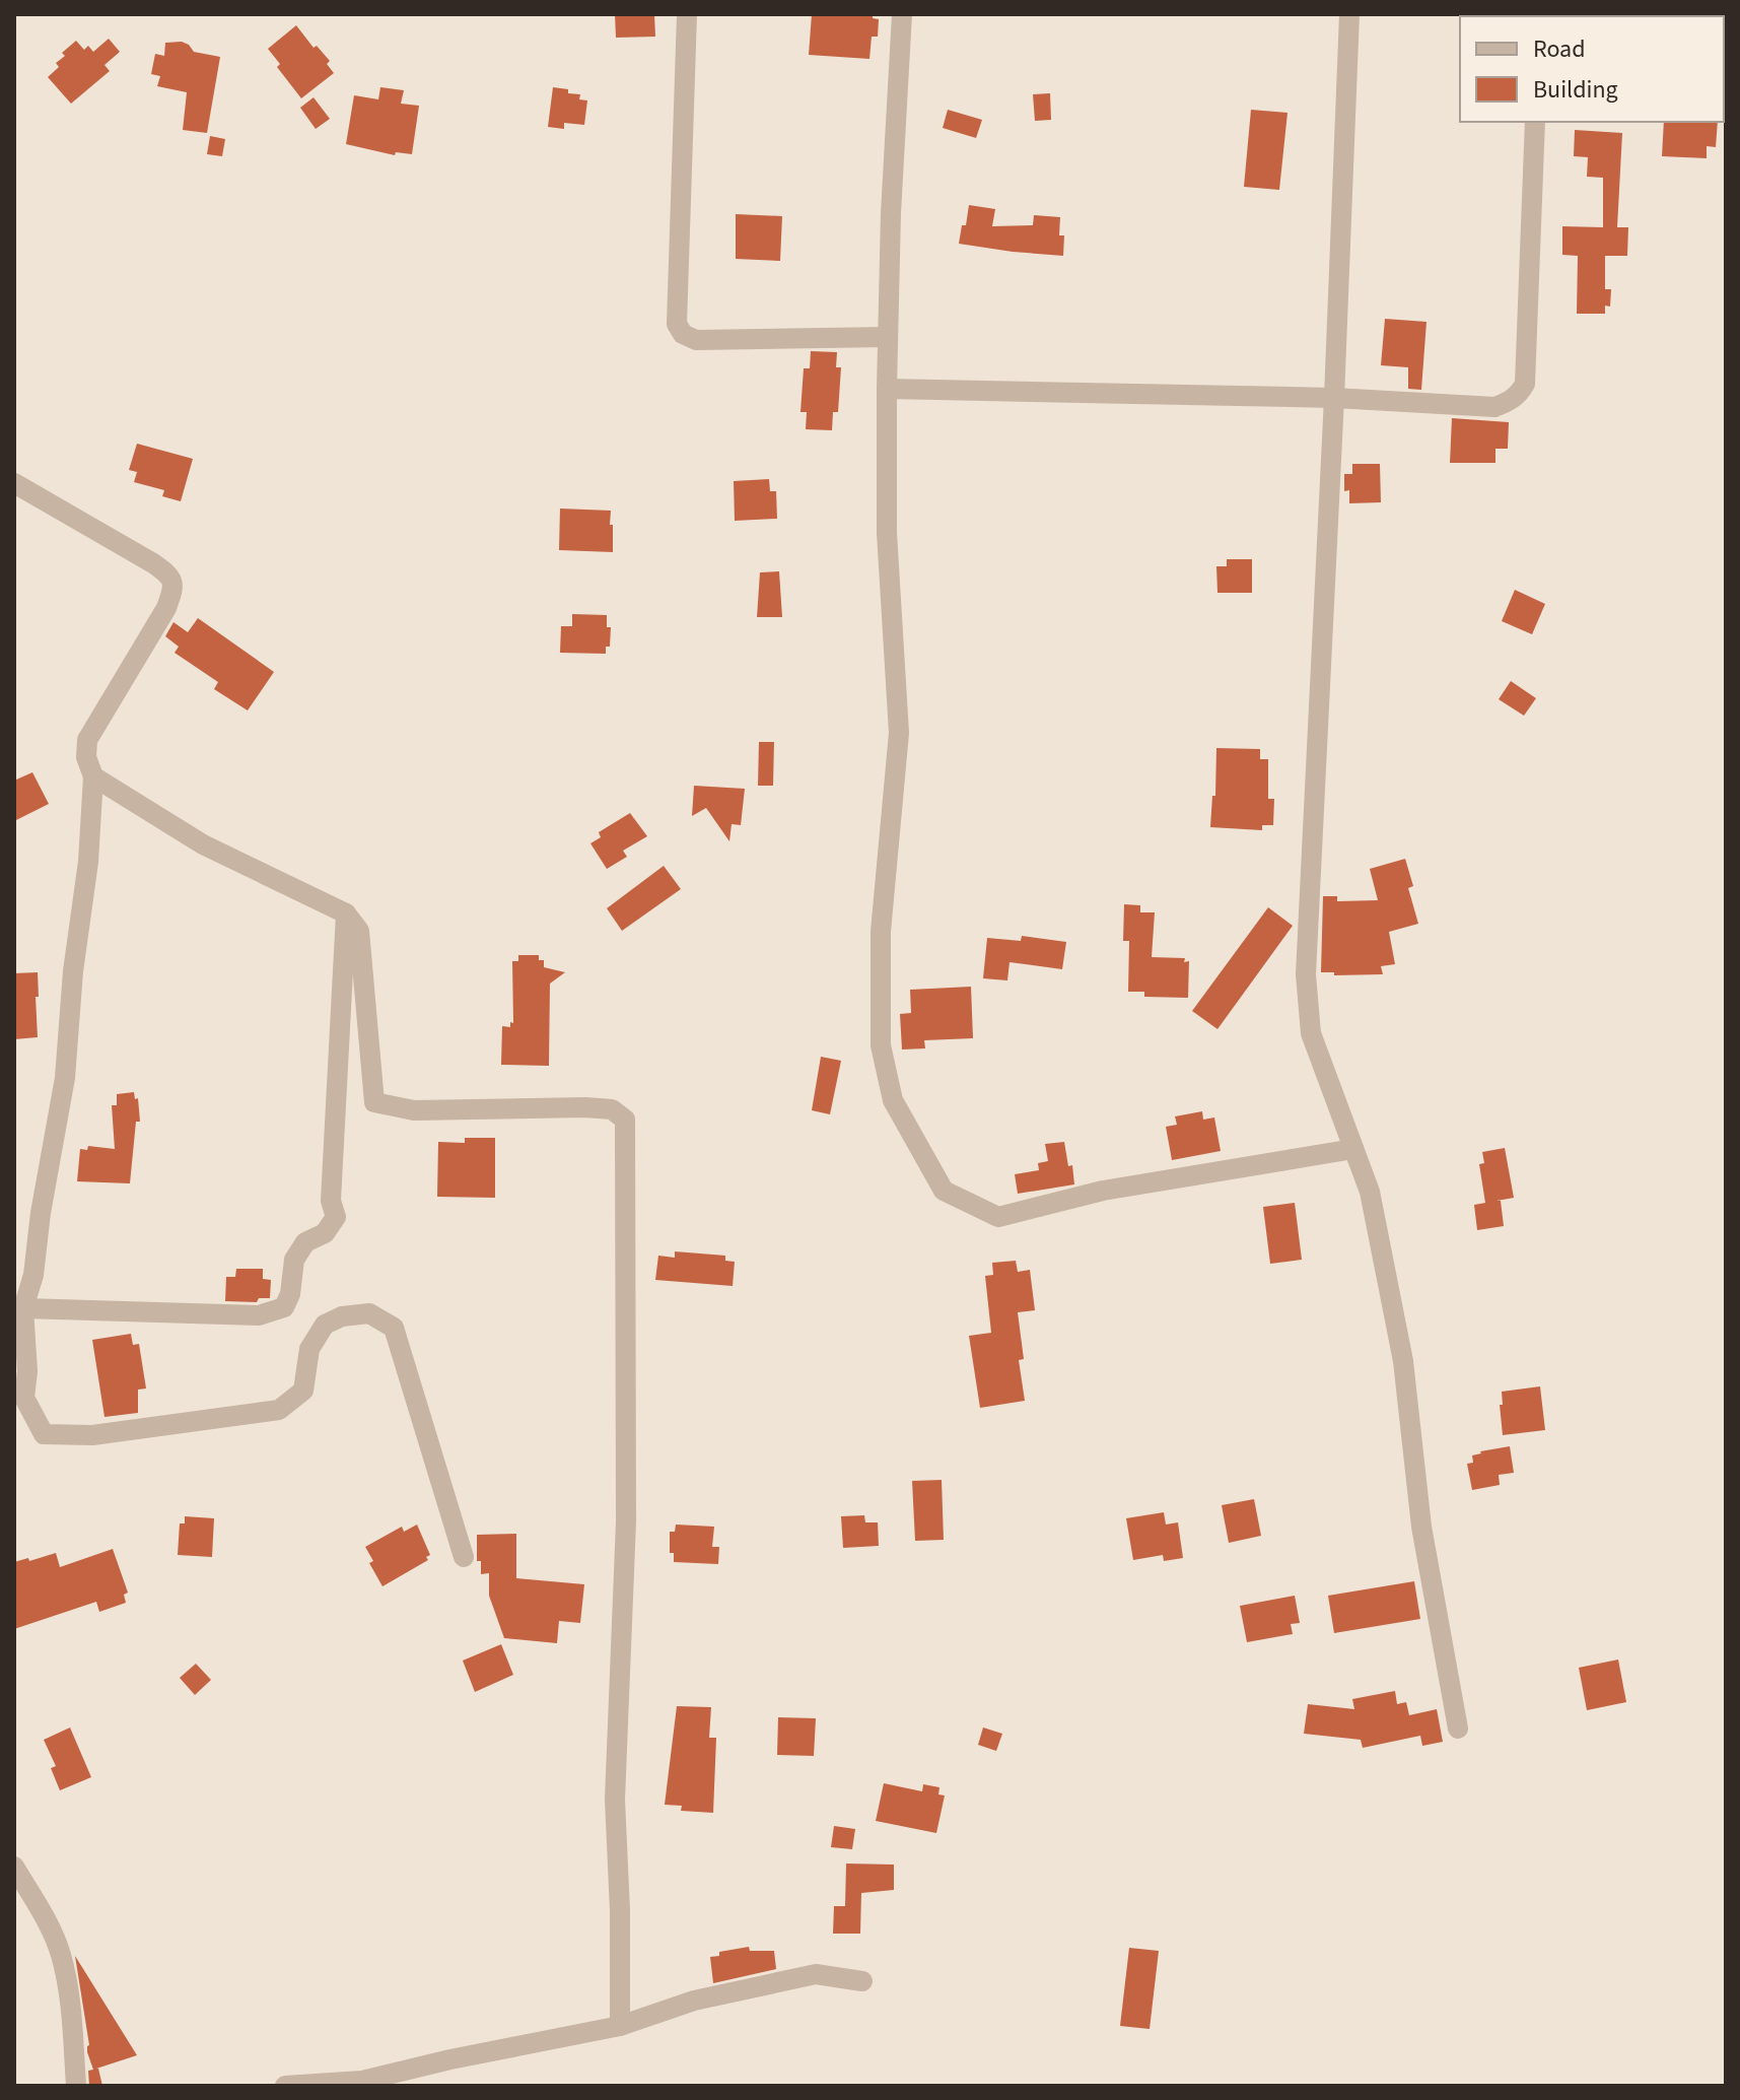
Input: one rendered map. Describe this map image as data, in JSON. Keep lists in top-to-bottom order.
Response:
{
  "legend": ["Road", "Building"]
}
